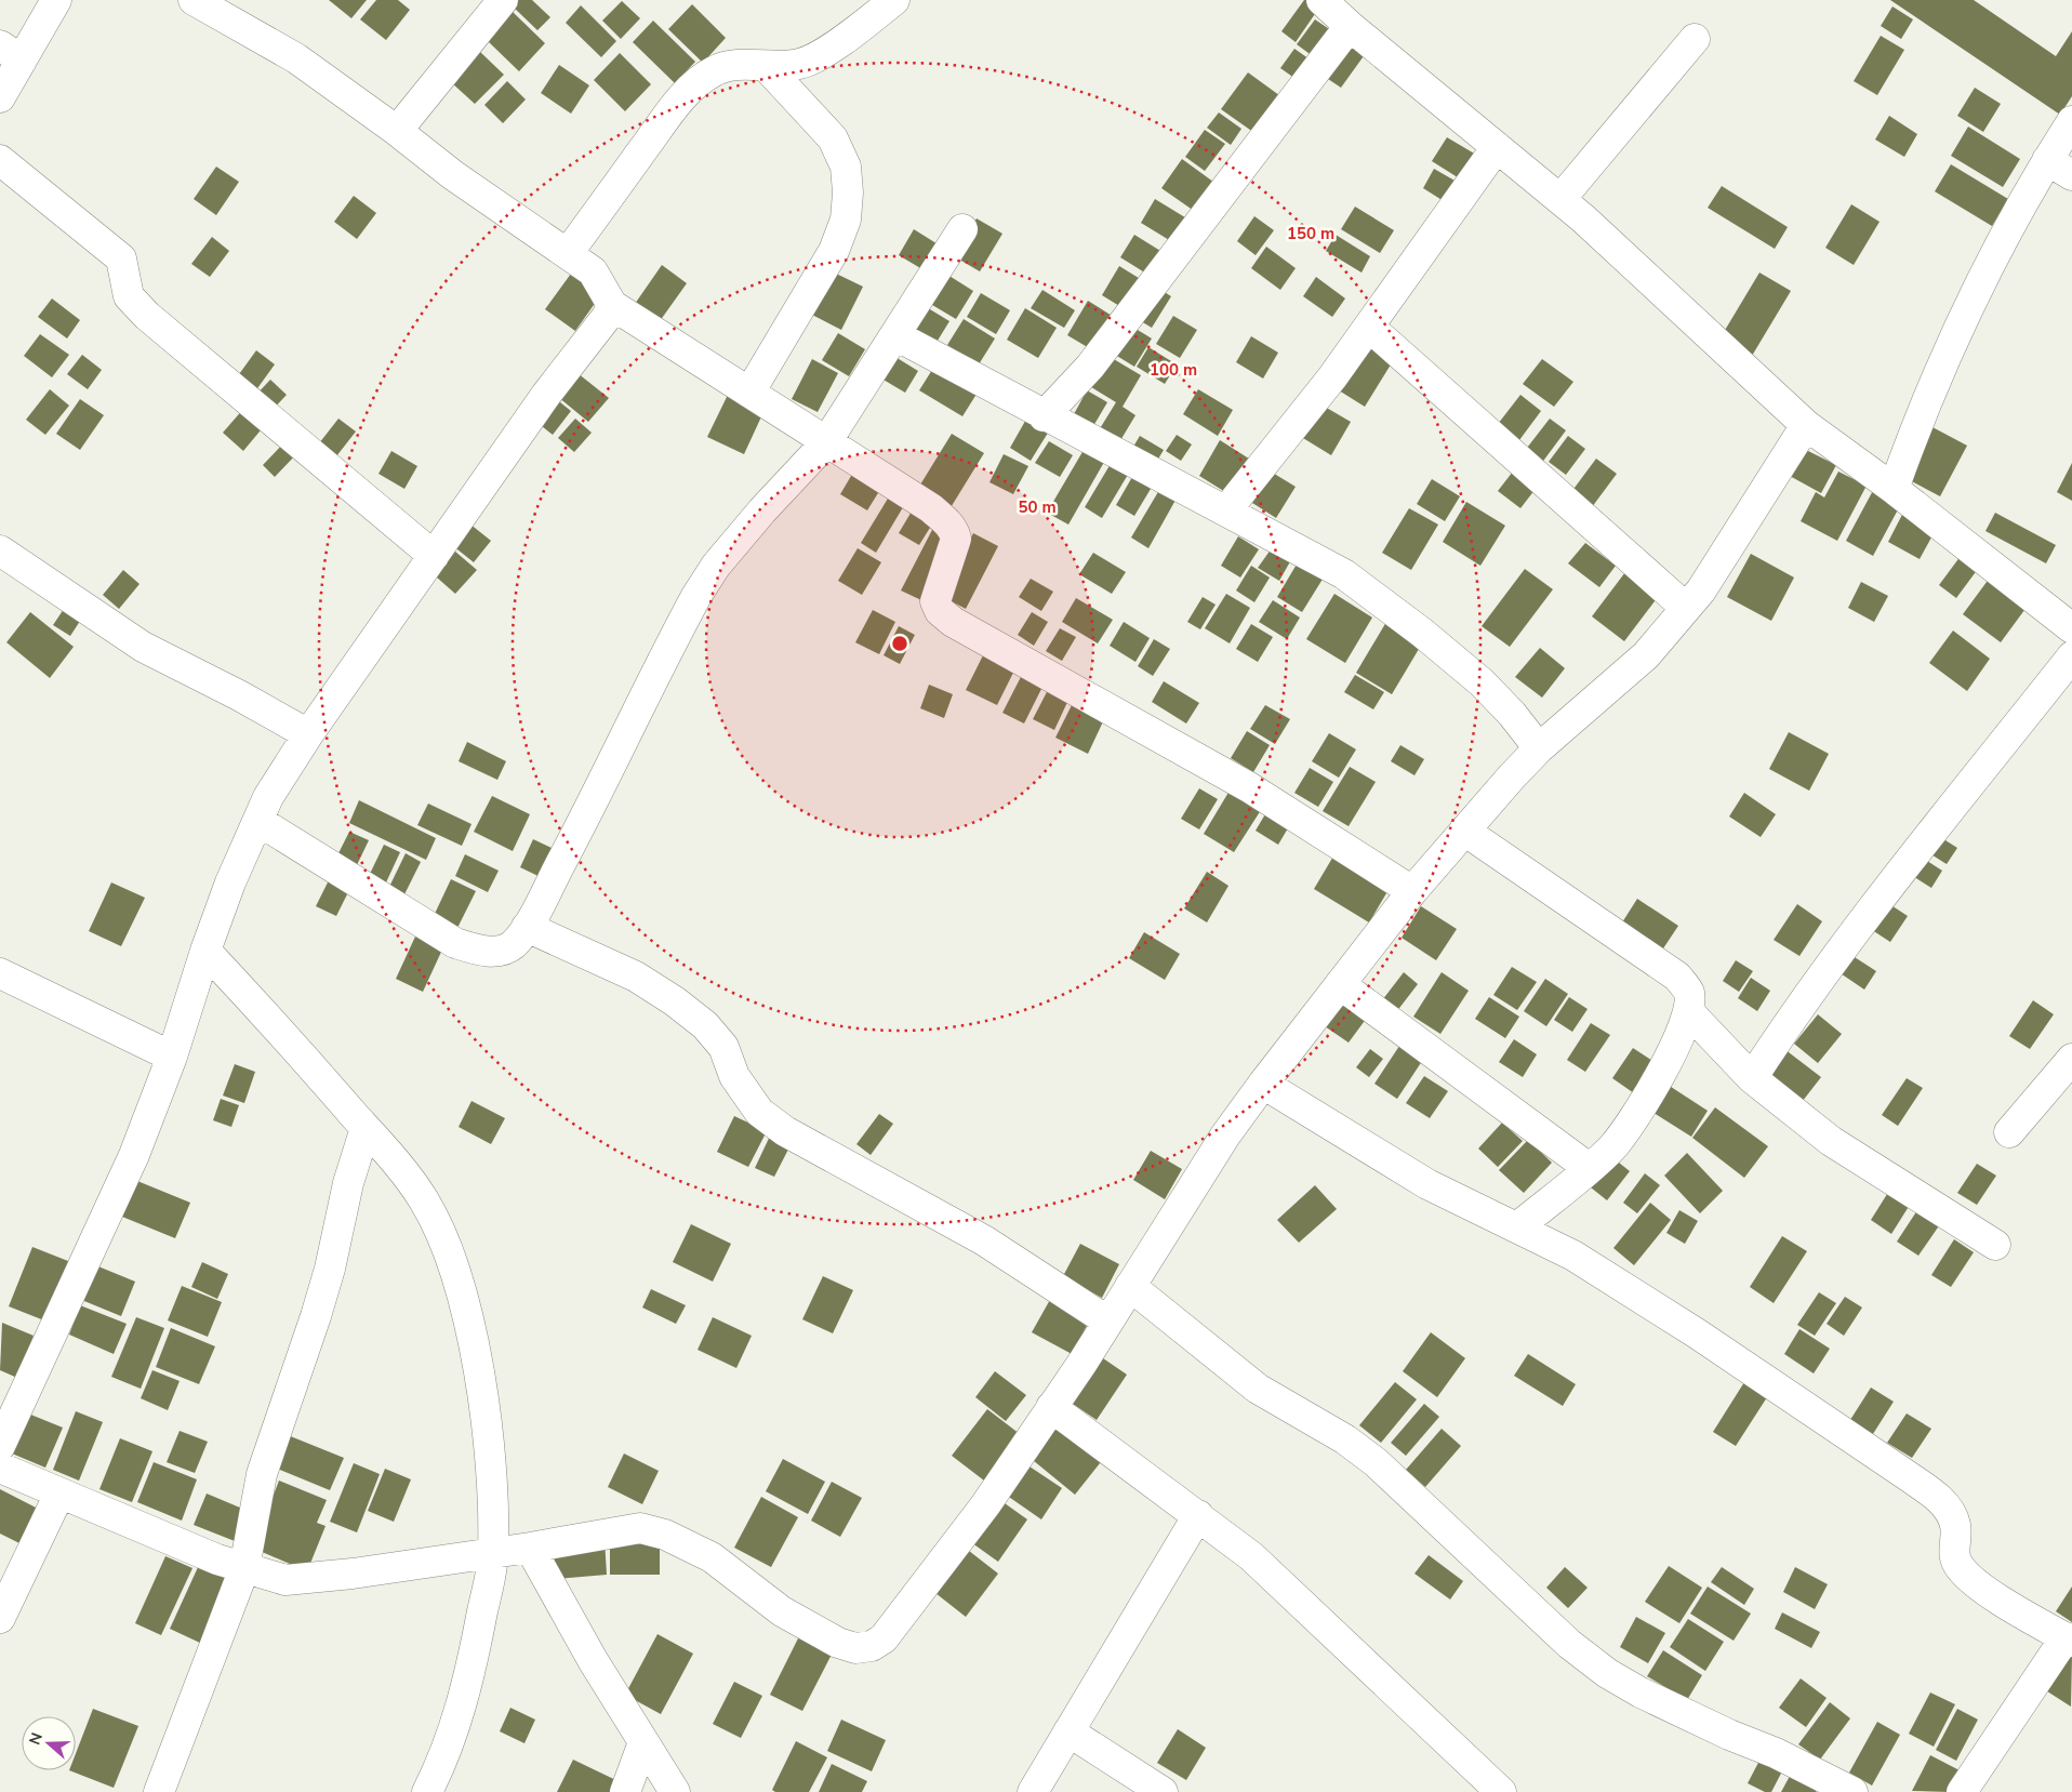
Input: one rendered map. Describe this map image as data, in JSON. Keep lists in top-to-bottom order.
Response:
{
  "north": "left",
  "rings": ["150 m", "100 m", "50 m"]
}
